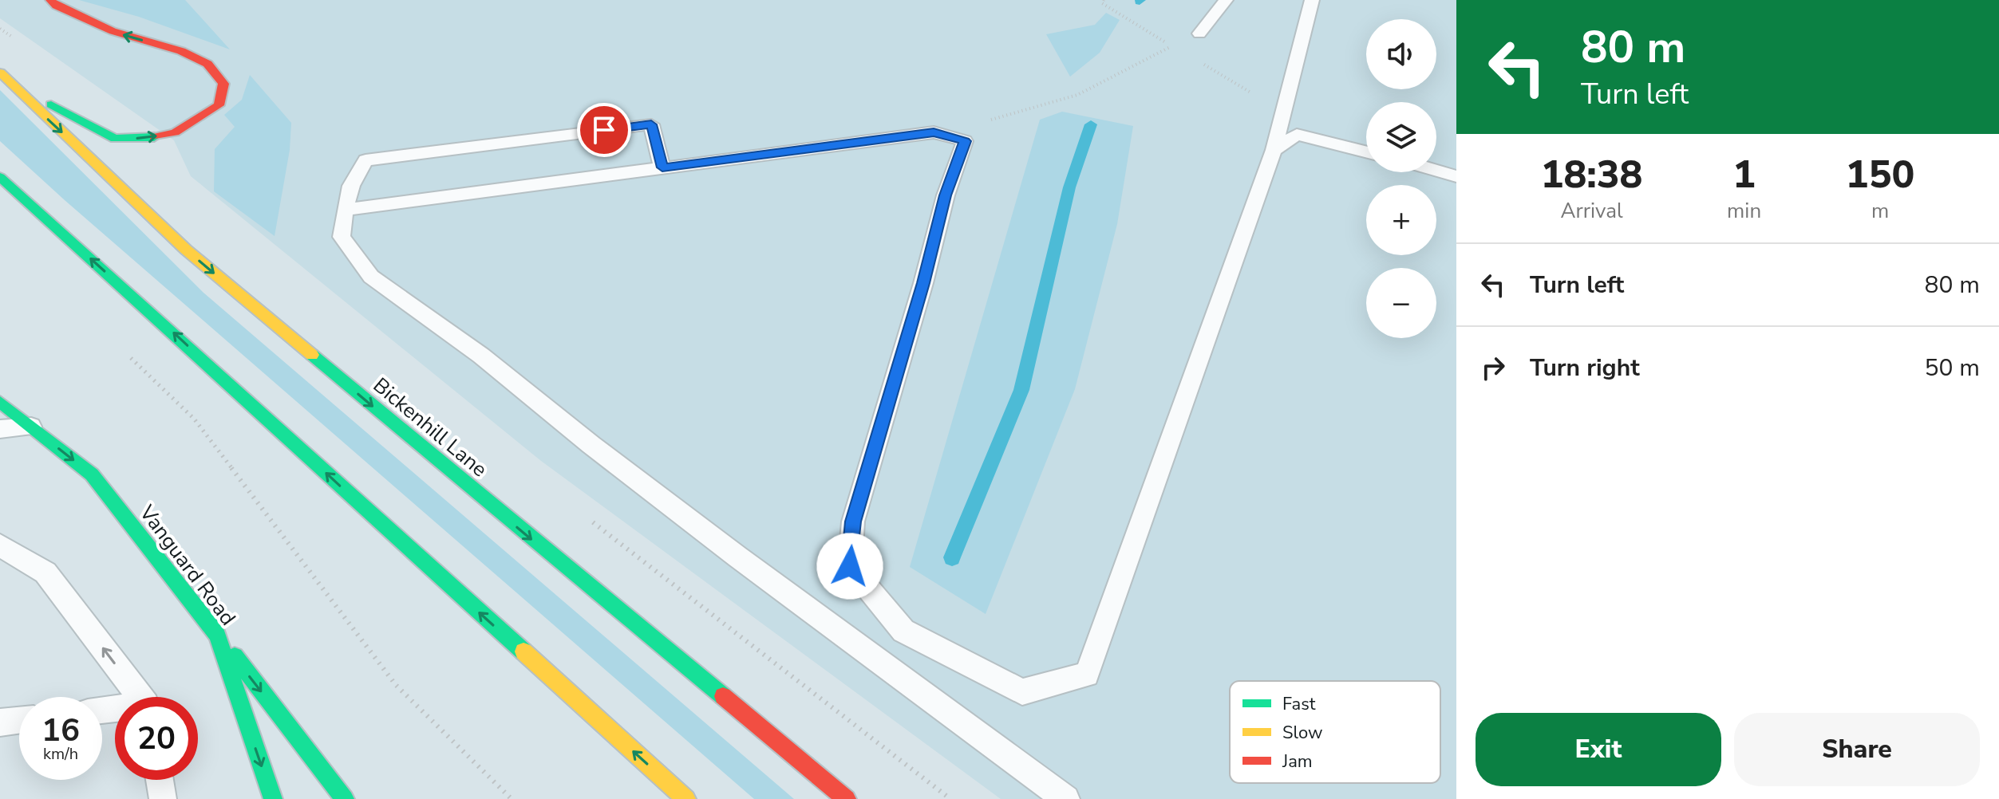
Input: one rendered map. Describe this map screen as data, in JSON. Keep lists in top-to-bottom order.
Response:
{
  "streets": {
    "main road": ["Bickenhill Lane", "Vanguard Road"]
  },
  "legend": ["Fast", "Slow", "Jam"],
  "page": {
    "turn": ["80 m", "Turn left"],
    "map_buttons": ["+", "−"],
    "eta": [
      "18:38",
      "Arrival",
      "1",
      "min",
      "150",
      "m"
    ],
    "list": [
      {
        "name": "Turn left",
        "value": "80 m"
      },
      {
        "name": "Turn right",
        "value": "50 m"
      }
    ],
    "speed": "16 km/h",
    "limit": "20",
    "buttons": ["Exit", "Share"]
  }
}
